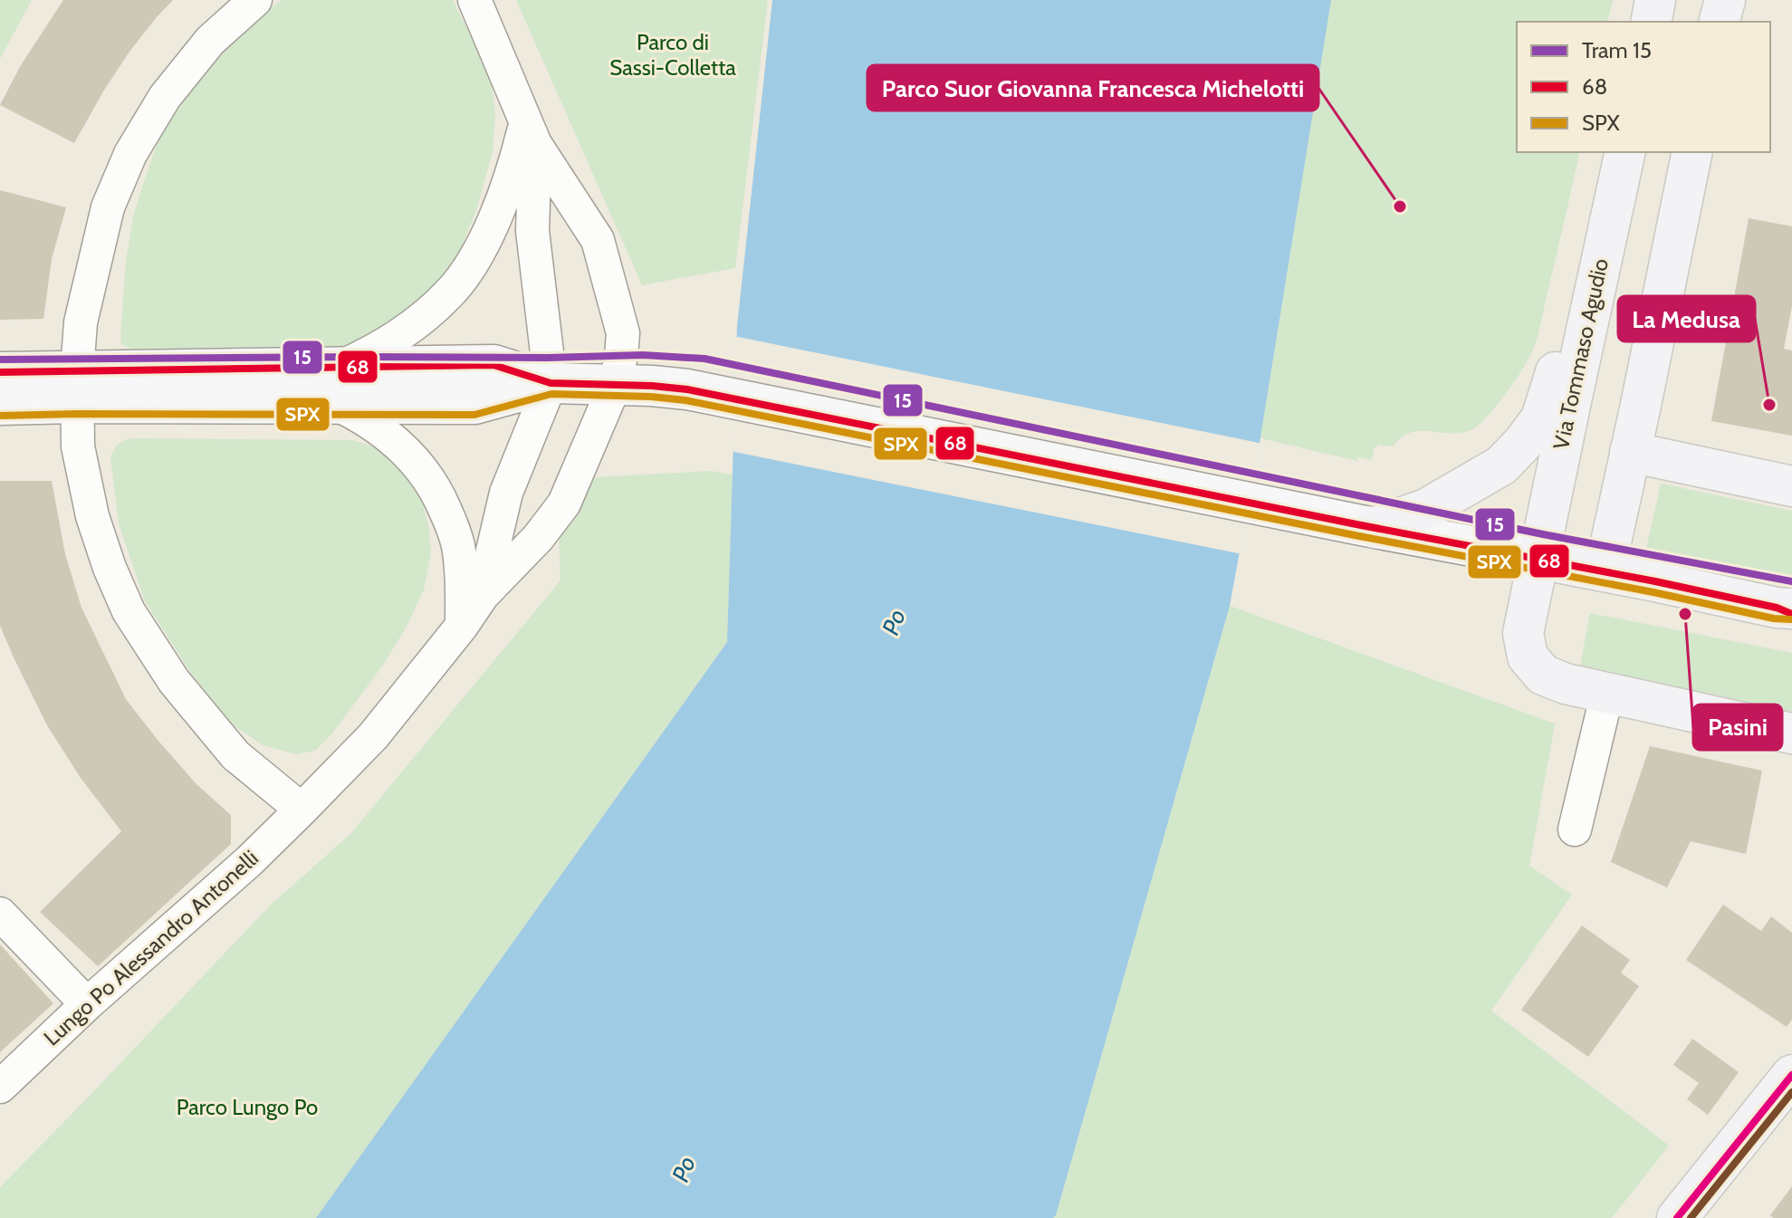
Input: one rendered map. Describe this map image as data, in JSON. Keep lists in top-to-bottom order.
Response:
{
  "streets": {
    "main road": ["Via Tommaso Agudio"],
    "street": ["Lungo Po Alessandro Antonelli"]
  },
  "water": ["Po"],
  "parks": ["Parco di Sassi-Colletta", "Parco Lungo Po"],
  "places": ["Parco Suor Giovanna Francesca Michelotti", "La Medusa", "Pasini"],
  "lines": ["tram line 15", "transit line 68", "transit line SPX"],
  "legend": ["Tram 15", "68", "SPX"]
}
